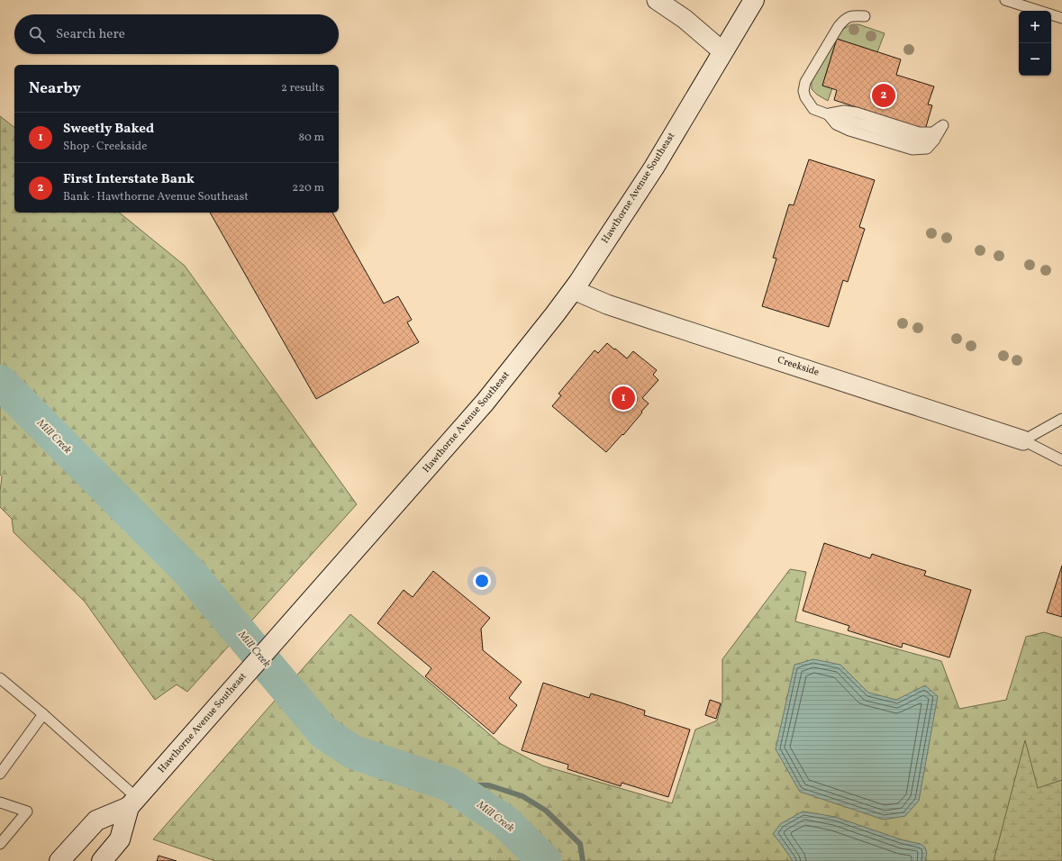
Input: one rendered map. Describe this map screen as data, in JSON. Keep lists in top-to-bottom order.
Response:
{
  "streets": {
    "main road": ["Hawthorne Avenue Southeast"],
    "street": ["Creekside"]
  },
  "crossings": [
    ["Hawthorne Avenue Southeast", "Creekside"]
  ],
  "water": ["Mill Creek"],
  "page": {
    "map_buttons": ["+", "−"],
    "search": "Search here",
    "heading": ["Nearby", "2 results"],
    "pins": ["2", "1"],
    "list": [
      {
        "mark": "1",
        "name": "Sweetly Baked",
        "note": "Shop · Creekside",
        "value": "80 m"
      },
      {
        "mark": "2",
        "name": "First Interstate Bank",
        "note": "Bank · Hawthorne Avenue Southeast",
        "value": "220 m"
      }
    ]
  }
}
